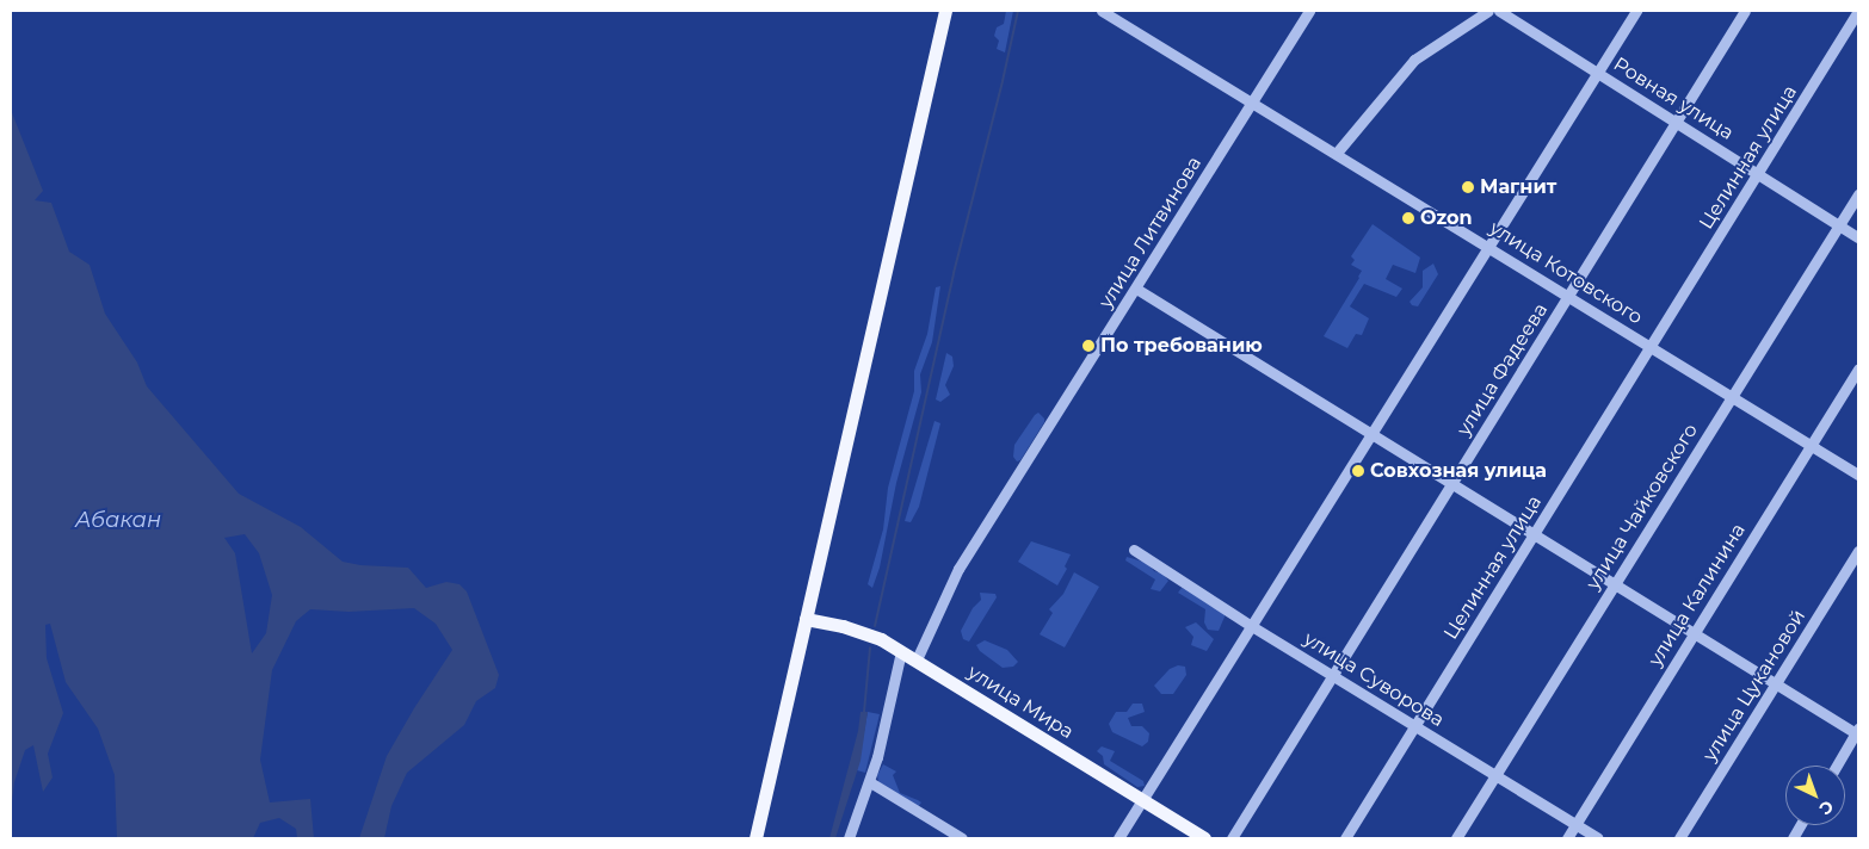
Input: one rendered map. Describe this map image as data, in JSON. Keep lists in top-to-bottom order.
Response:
{
  "streets": {
    "main road": ["улица Мира"],
    "street": [
      "Ровная улица",
      "Целинная улица",
      "улица Литвинова",
      "улица Котовского",
      "улица Фадеева",
      "улица Чайковского",
      "улица Калинина",
      "улица Суворова",
      "улица Цукановой"
    ]
  },
  "crossings": [
    ["Ровная улица", "Целинная улица"],
    ["Ровная улица", "улица Фадеева"],
    ["Ровная улица", "улица Чайковского"],
    ["Целинная улица", "улица Котовского"],
    ["Целинная улица", "улица Суворова"],
    ["улица Литвинова", "улица Котовского"],
    ["улица Литвинова", "улица Мира"],
    ["улица Котовского", "улица Фадеева"],
    ["улица Котовского", "улица Чайковского"],
    ["улица Котовского", "улица Калинина"],
    ["улица Фадеева", "улица Суворова"],
    ["улица Чайковского", "улица Суворова"],
    ["улица Калинина", "улица Суворова"]
  ],
  "water": ["Абакан"],
  "places": [
    "Магнит",
    "Ozon",
    "По требованию",
    "Совхозная улица"
  ],
  "north": "bottom right"
}
